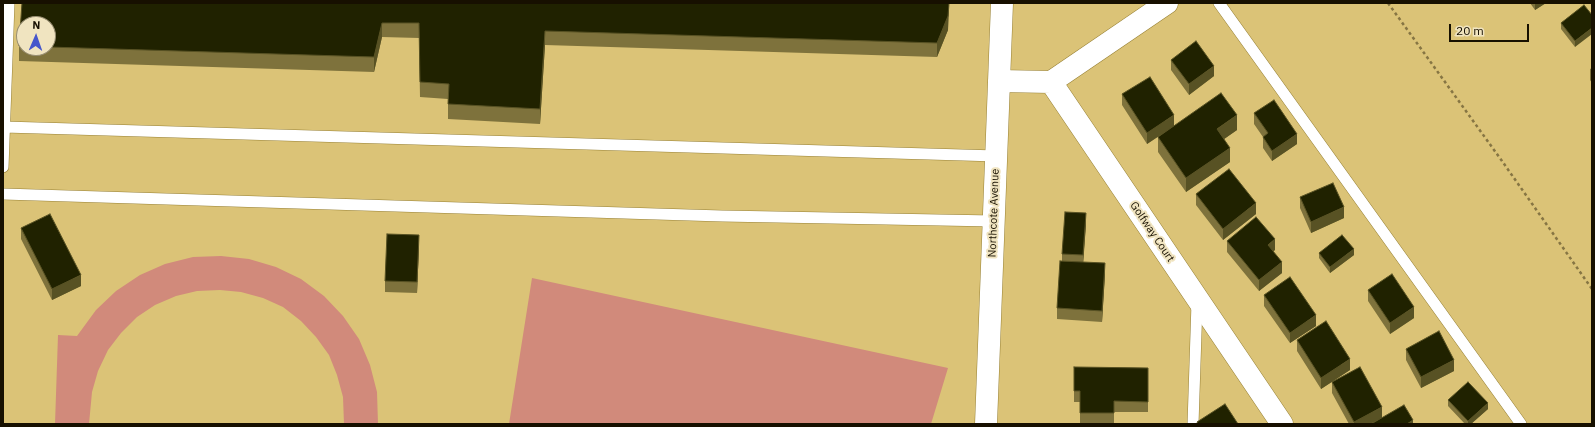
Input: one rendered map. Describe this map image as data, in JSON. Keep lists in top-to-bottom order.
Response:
{
  "streets": {
    "street": ["Northcote Avenue", "Golfway Court"]
  },
  "scale_bar": "20 m",
  "north": "top"
}
